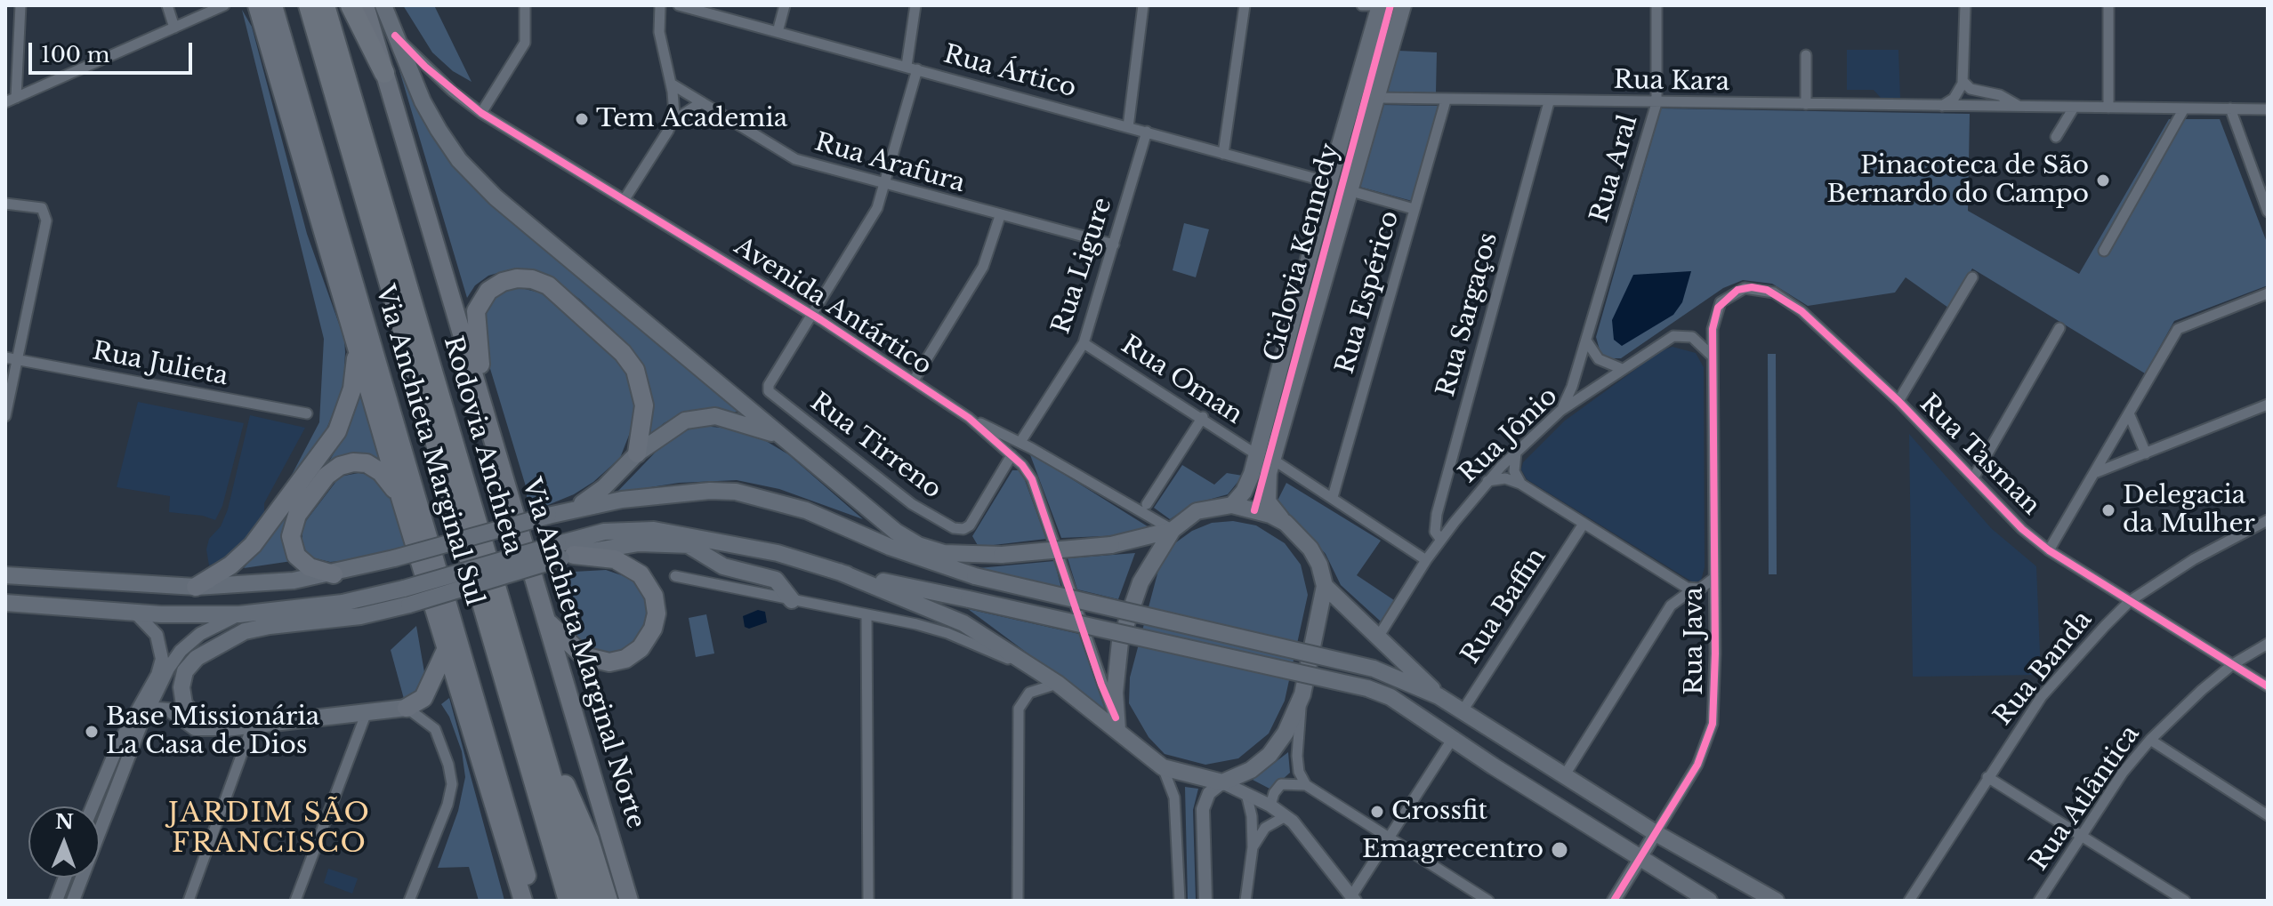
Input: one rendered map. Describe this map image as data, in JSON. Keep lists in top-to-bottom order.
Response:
{
  "streets": {
    "highway": ["Via Anchieta Marginal Sul", "Rodovia Anchieta", "Via Anchieta Marginal Norte"],
    "street": [
      "Rua Ártico",
      "Rua Kara",
      "Rua Arafura",
      "Rua Aral",
      "Rua Ligure",
      "Rua Espérico",
      "Avenida Antártico",
      "Rua Sargaços",
      "Rua Julieta",
      "Rua Oman",
      "Rua Jônio",
      "Rua Tirreno",
      "Rua Tasman",
      "Rua Baffin",
      "Rua Java",
      "Rua Banda",
      "Rua Atlântica"
    ],
    "cycle path": ["Ciclovia Kennedy"]
  },
  "crossings": [
    ["Rua Ártico", "Rua Ligure"],
    ["Rua Kara", "Rua Aral"],
    ["Rua Kara", "Rua Espérico"],
    ["Rua Kara", "Rua Sargaços"],
    ["Rua Arafura", "Rua Ligure"],
    ["Rua Aral", "Rua Jônio"],
    ["Rua Ligure", "Avenida Antártico"],
    ["Rua Ligure", "Rua Oman"],
    ["Avenida Antártico", "Rua Tirreno"],
    ["Rua Sargaços", "Rua Jônio"],
    ["Rua Jônio", "Rua Tasman"],
    ["Rua Jônio", "Rua Java"],
    ["Rua Tasman", "Rua Java"],
    ["Rua Tasman", "Rua Banda"],
    ["Rua Tasman", "Rua Atlântica"]
  ],
  "districts": ["JARDIM SÃO FRANCISCO"],
  "places": [
    "Tem Academia",
    "Pinacoteca de São Bernardo do Campo",
    "Delegacia da Mulher",
    "Base Missionária La Casa de Dios",
    "Crossfit",
    "Emagrecentro"
  ],
  "scale_bar": "100 m",
  "north": "top"
}
